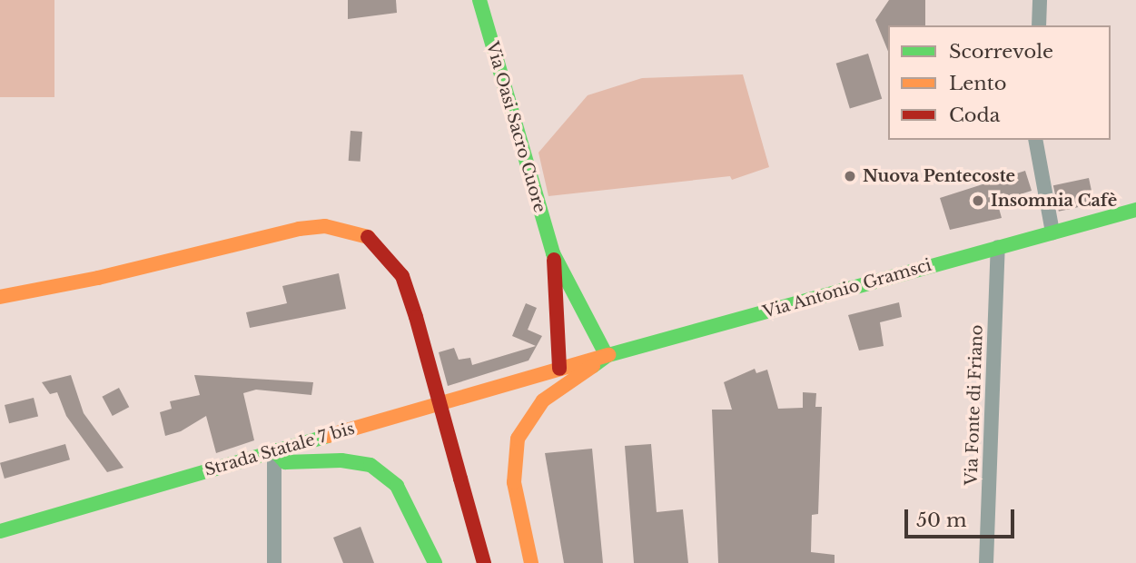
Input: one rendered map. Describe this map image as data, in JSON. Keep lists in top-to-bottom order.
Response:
{
  "streets": {
    "street": [
      "Via Oasi Sacro Cuore",
      "Via Antonio Gramsci",
      "Via Fonte di Friano",
      "Strada Statale 7 bis"
    ]
  },
  "crossings": [
    ["Via Oasi Sacro Cuore", "Via Antonio Gramsci"],
    ["Via Oasi Sacro Cuore", "Strada Statale 7 bis"],
    ["Via Antonio Gramsci", "Via Fonte di Friano"],
    ["Via Antonio Gramsci", "Strada Statale 7 bis"]
  ],
  "places": ["Nuova Pentecoste", "Insomnia Cafè"],
  "legend": ["Scorrevole", "Lento", "Coda"],
  "scale_bar": "50 m"
}
